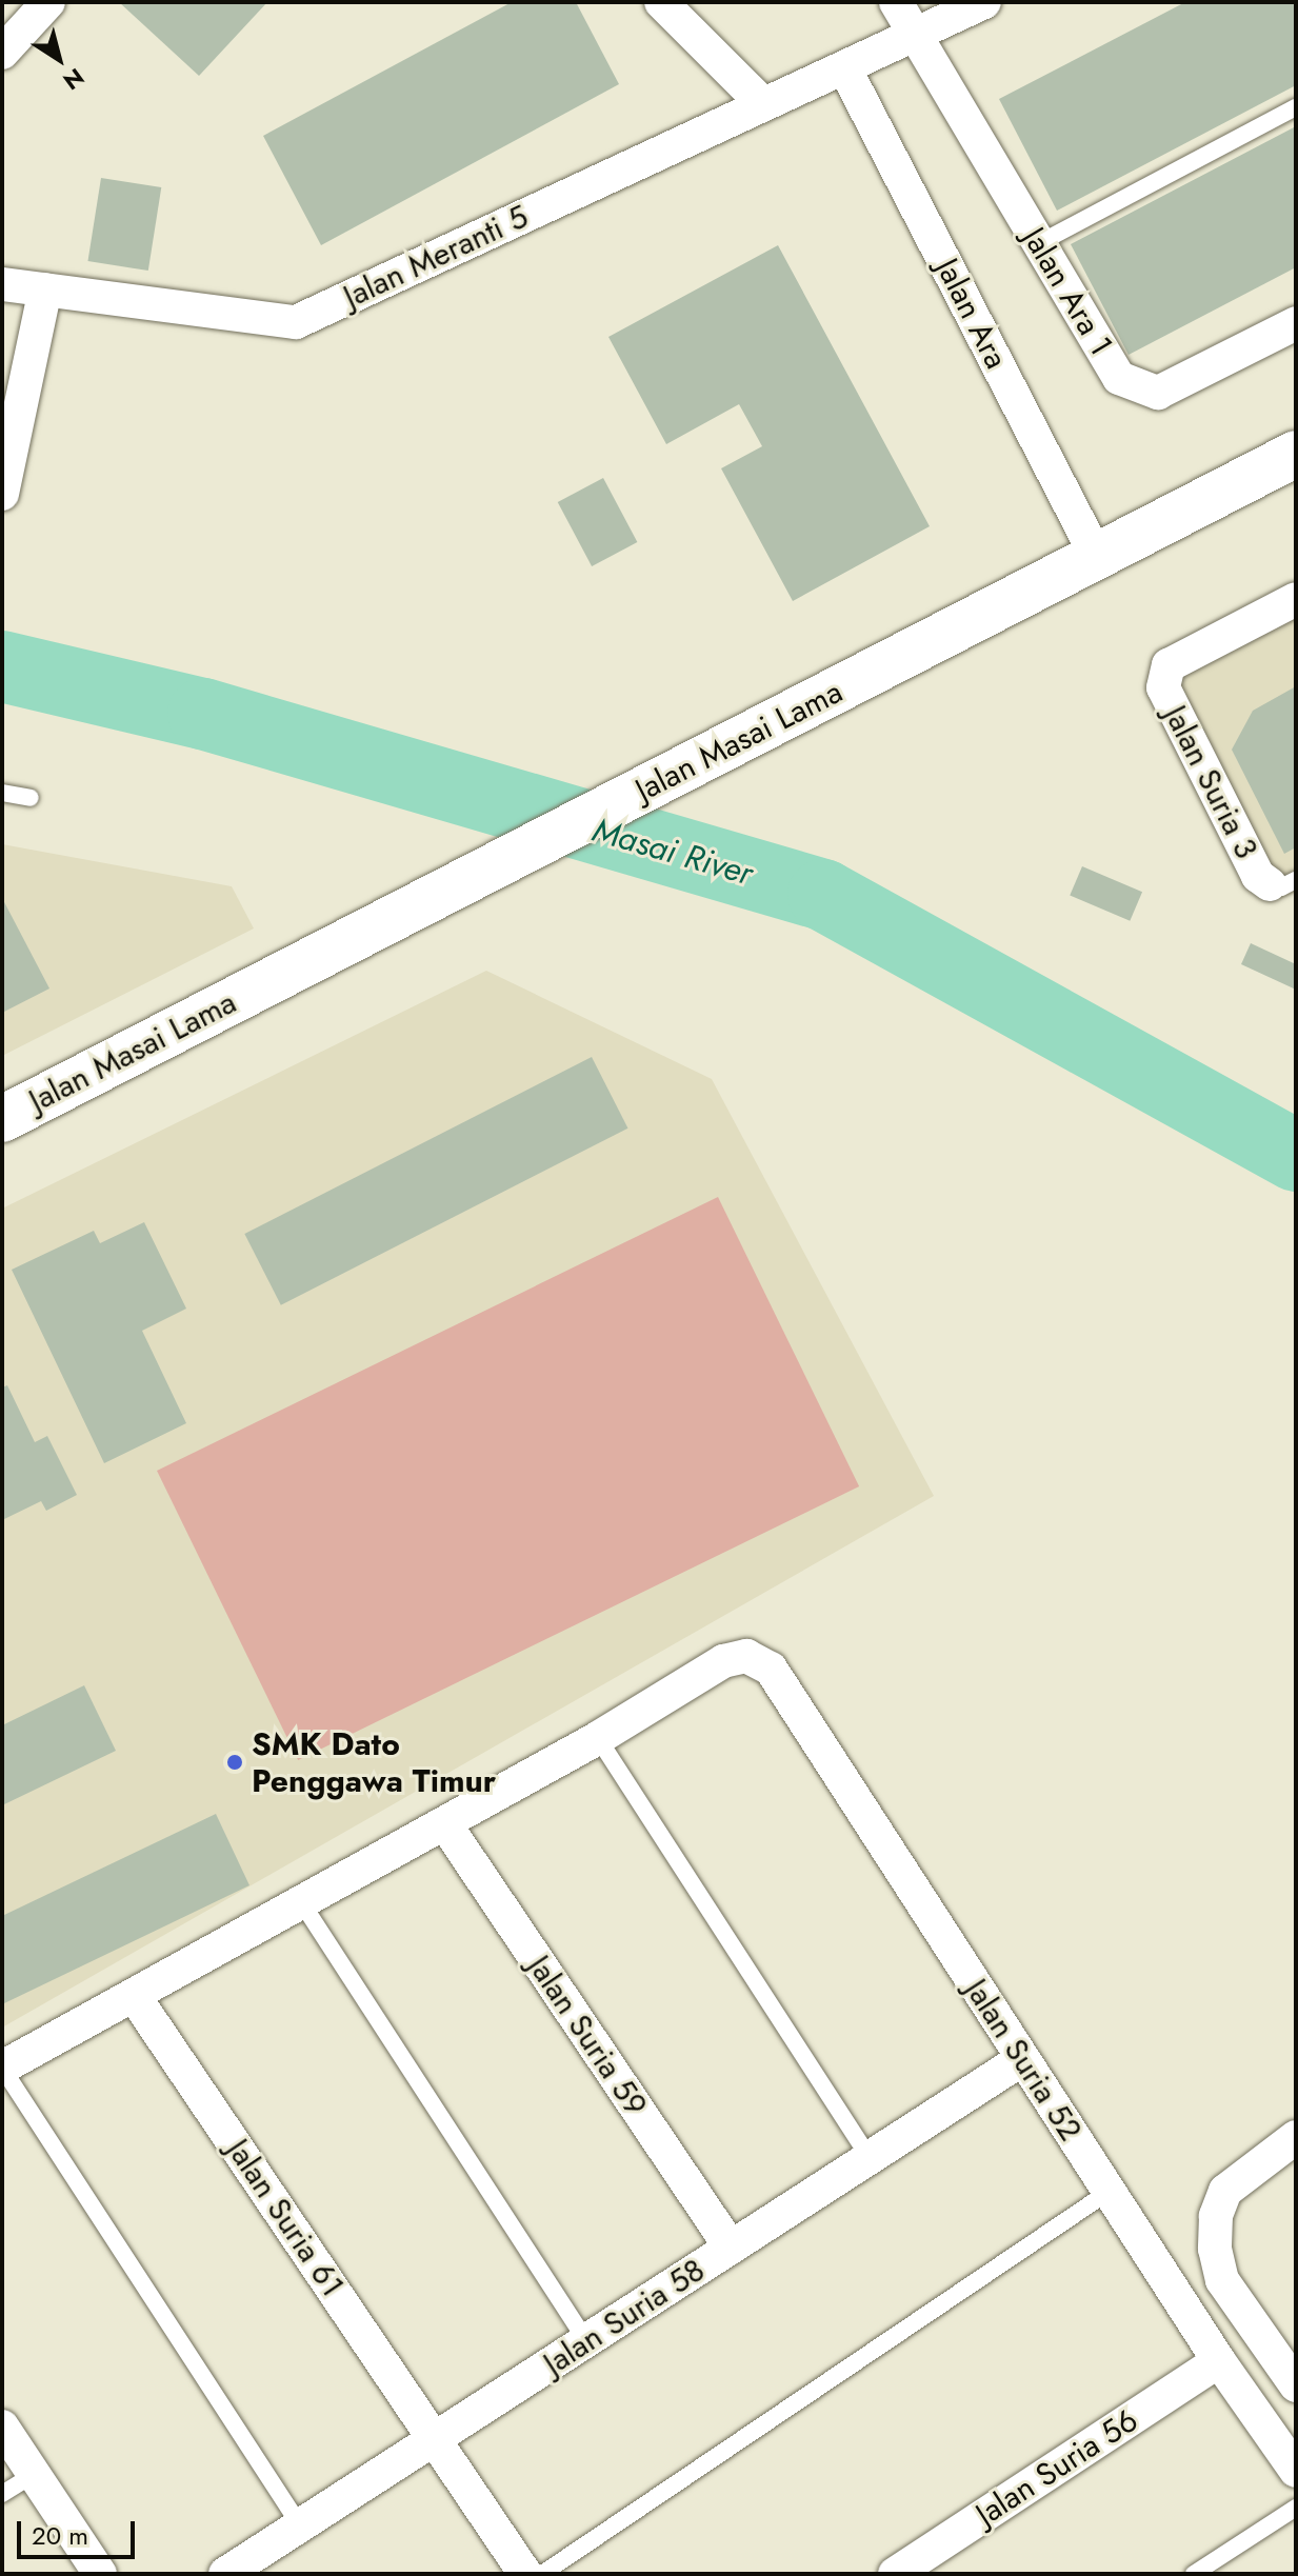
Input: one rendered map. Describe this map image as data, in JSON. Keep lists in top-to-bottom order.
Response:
{
  "streets": {
    "main road": ["Jalan Masai Lama"],
    "street": [
      "Jalan Meranti 5",
      "Jalan Ara 1",
      "Jalan Ara",
      "Jalan Suria 3",
      "Jalan Suria 59",
      "Jalan Suria 52",
      "Jalan Suria 61",
      "Jalan Suria 58",
      "Jalan Suria 56"
    ]
  },
  "crossings": [
    ["Jalan Meranti 5", "Jalan Ara 1"],
    ["Jalan Meranti 5", "Jalan Ara"],
    ["Jalan Ara", "Jalan Masai Lama"],
    ["Jalan Suria 59", "Jalan Suria 58"],
    ["Jalan Suria 52", "Jalan Suria 58"],
    ["Jalan Suria 52", "Jalan Suria 56"],
    ["Jalan Suria 61", "Jalan Suria 58"]
  ],
  "water": ["Masai River"],
  "places": ["SMK Dato Penggawa Timur"],
  "scale_bar": "20 m",
  "north": "bottom right"
}
